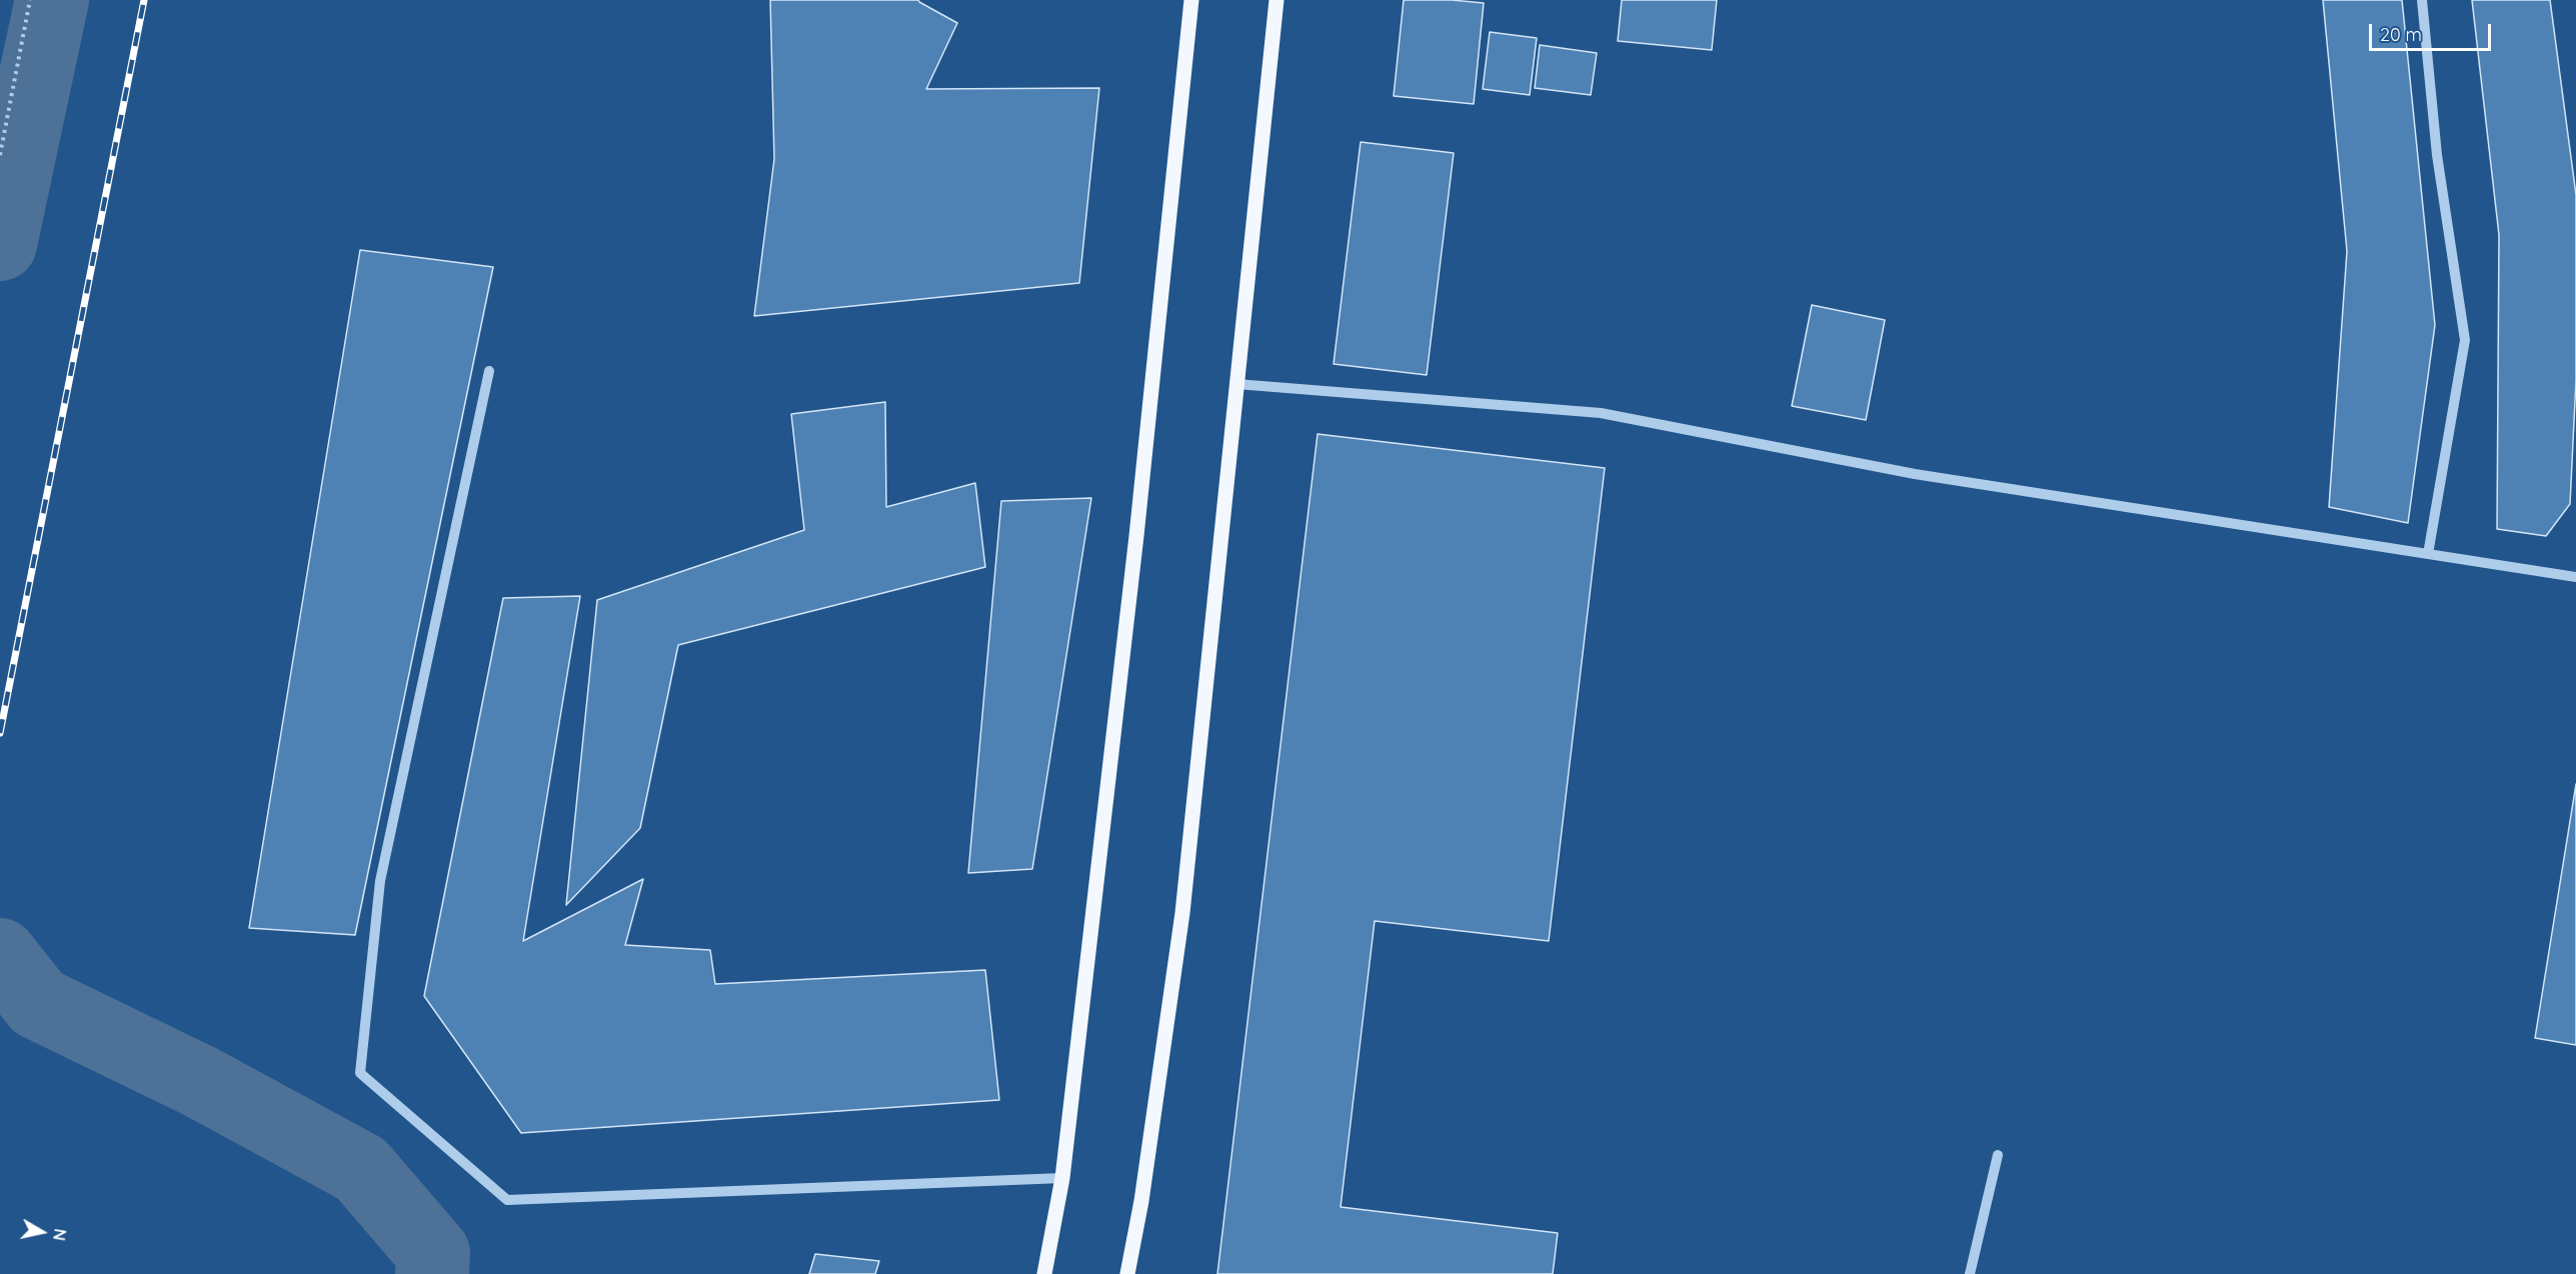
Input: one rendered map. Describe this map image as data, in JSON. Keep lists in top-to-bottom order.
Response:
{
  "scale_bar": "20 m",
  "north": "right"
}
